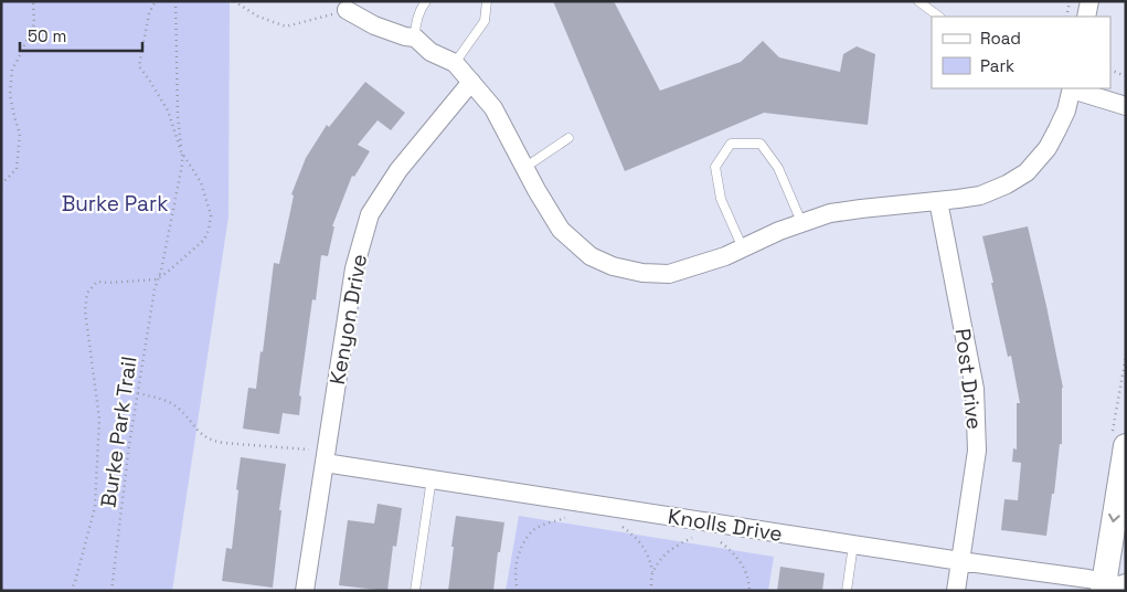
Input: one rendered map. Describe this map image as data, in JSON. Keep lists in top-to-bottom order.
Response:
{
  "streets": {
    "street": ["Kenyon Drive", "Post Drive", "Knolls Drive"],
    "path": ["Burke Park Trail"]
  },
  "crossings": [
    ["Kenyon Drive", "Knolls Drive"],
    ["Post Drive", "Knolls Drive"]
  ],
  "parks": ["Burke Park"],
  "legend": ["Road", "Park"],
  "scale_bar": "50 m"
}
